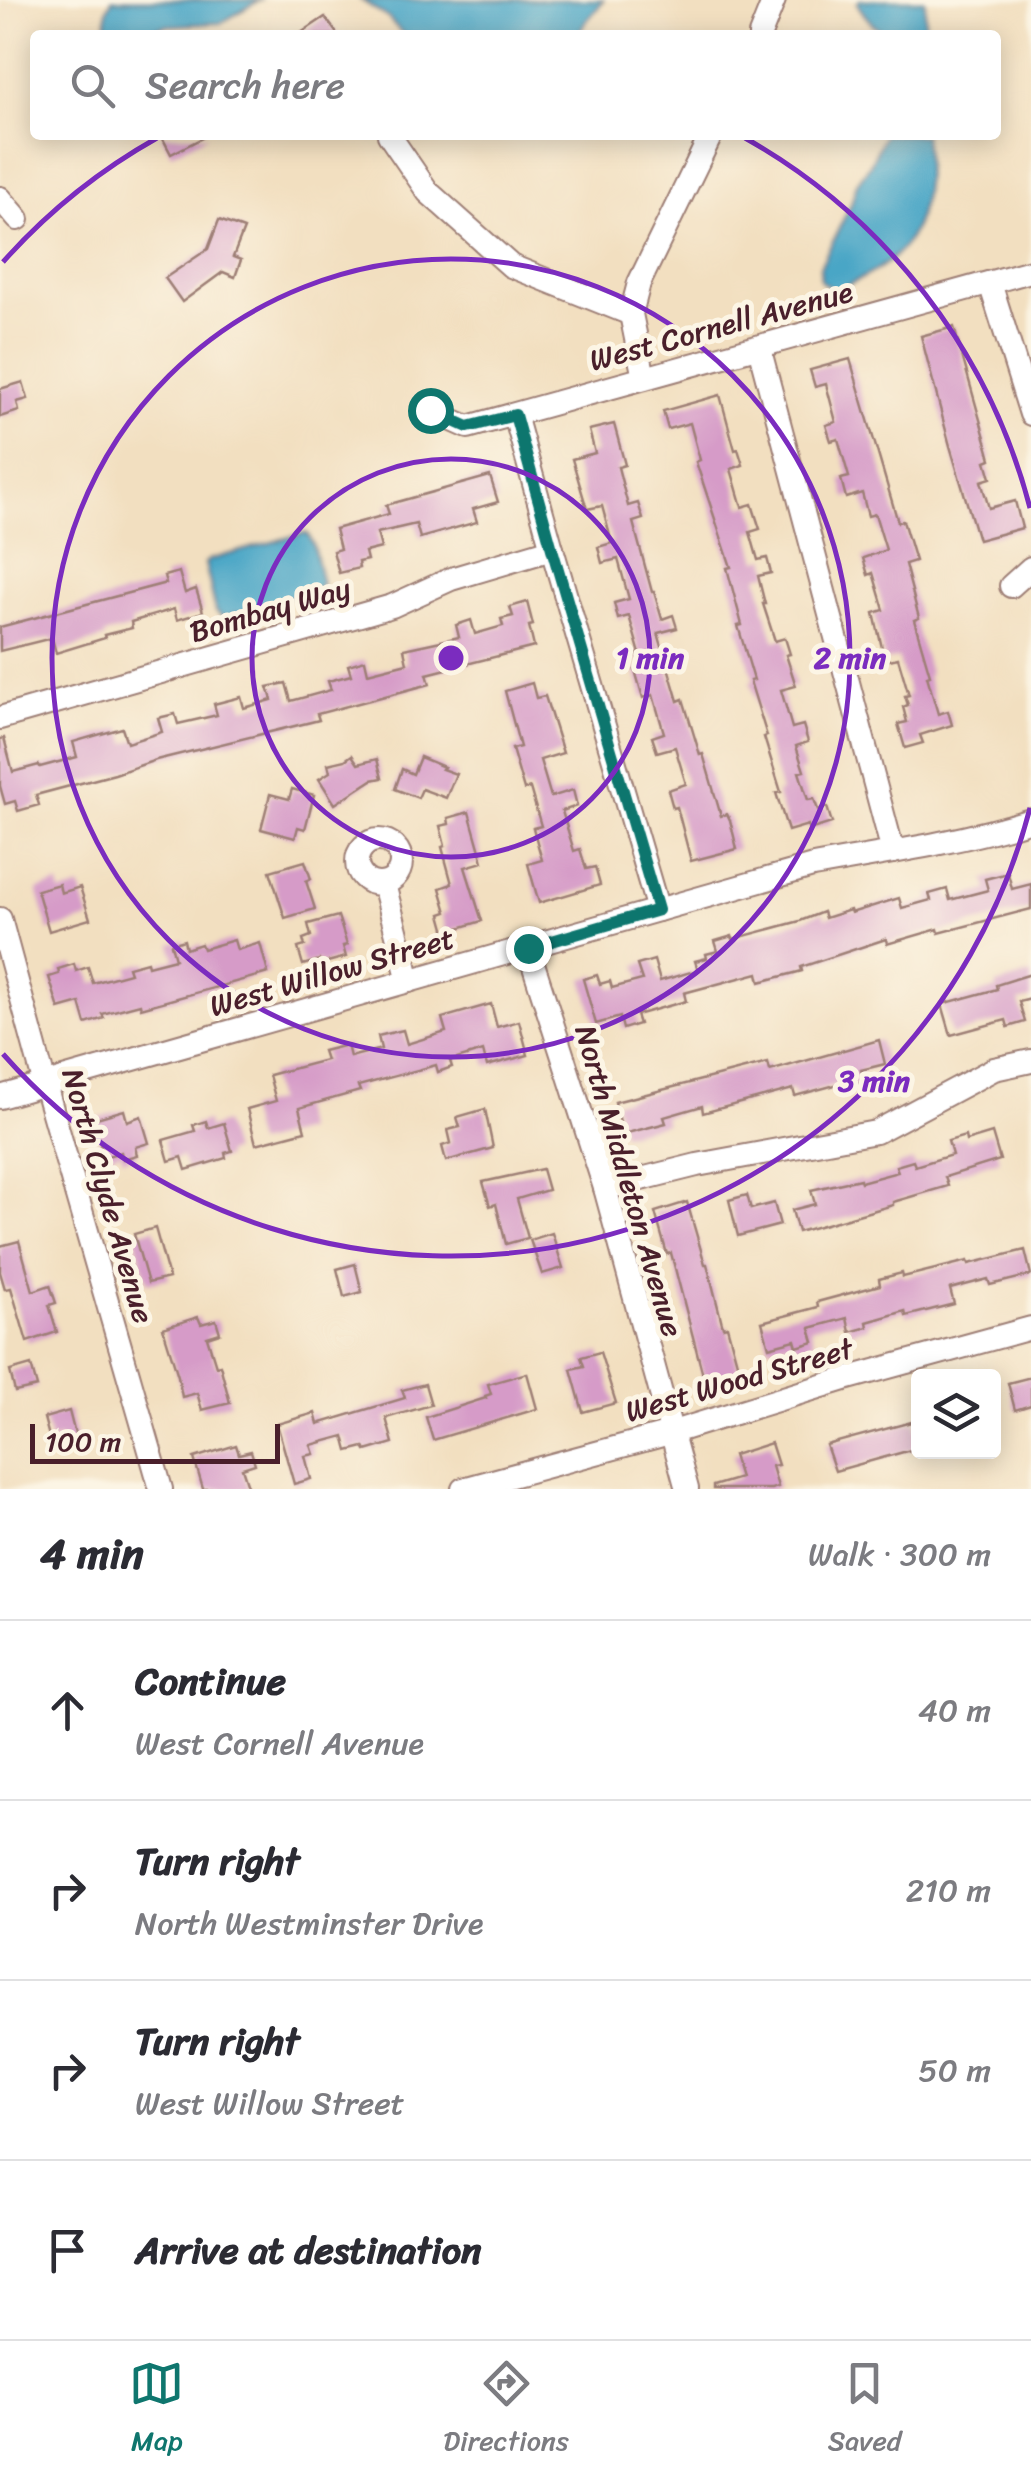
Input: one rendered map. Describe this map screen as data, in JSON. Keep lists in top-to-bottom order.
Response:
{
  "streets": {
    "street": [
      "West Cornell Avenue",
      "Bombay Way",
      "West Willow Street",
      "North Middleton Avenue",
      "North Clyde Avenue",
      "West Wood Street"
    ]
  },
  "crossings": [
    ["West Willow Street", "North Middleton Avenue"],
    ["West Willow Street", "North Clyde Avenue"],
    ["North Middleton Avenue", "West Wood Street"]
  ],
  "scale_bar": "100 m",
  "page": {
    "search": "Search here",
    "scale": "100 m",
    "heading": ["4 min", "Walk · 300 m"],
    "list": [
      ["Continue", "West Cornell Avenue", "40 m"],
      ["Turn right", "North Westminster Drive", "210 m"],
      ["Turn right", "West Willow Street", "50 m"],
      "Arrive at destination"
    ],
    "nav": ["Map", "Directions", "Saved"]
  },
  "rings": ["1 min", "2 min", "3 min"]
}
